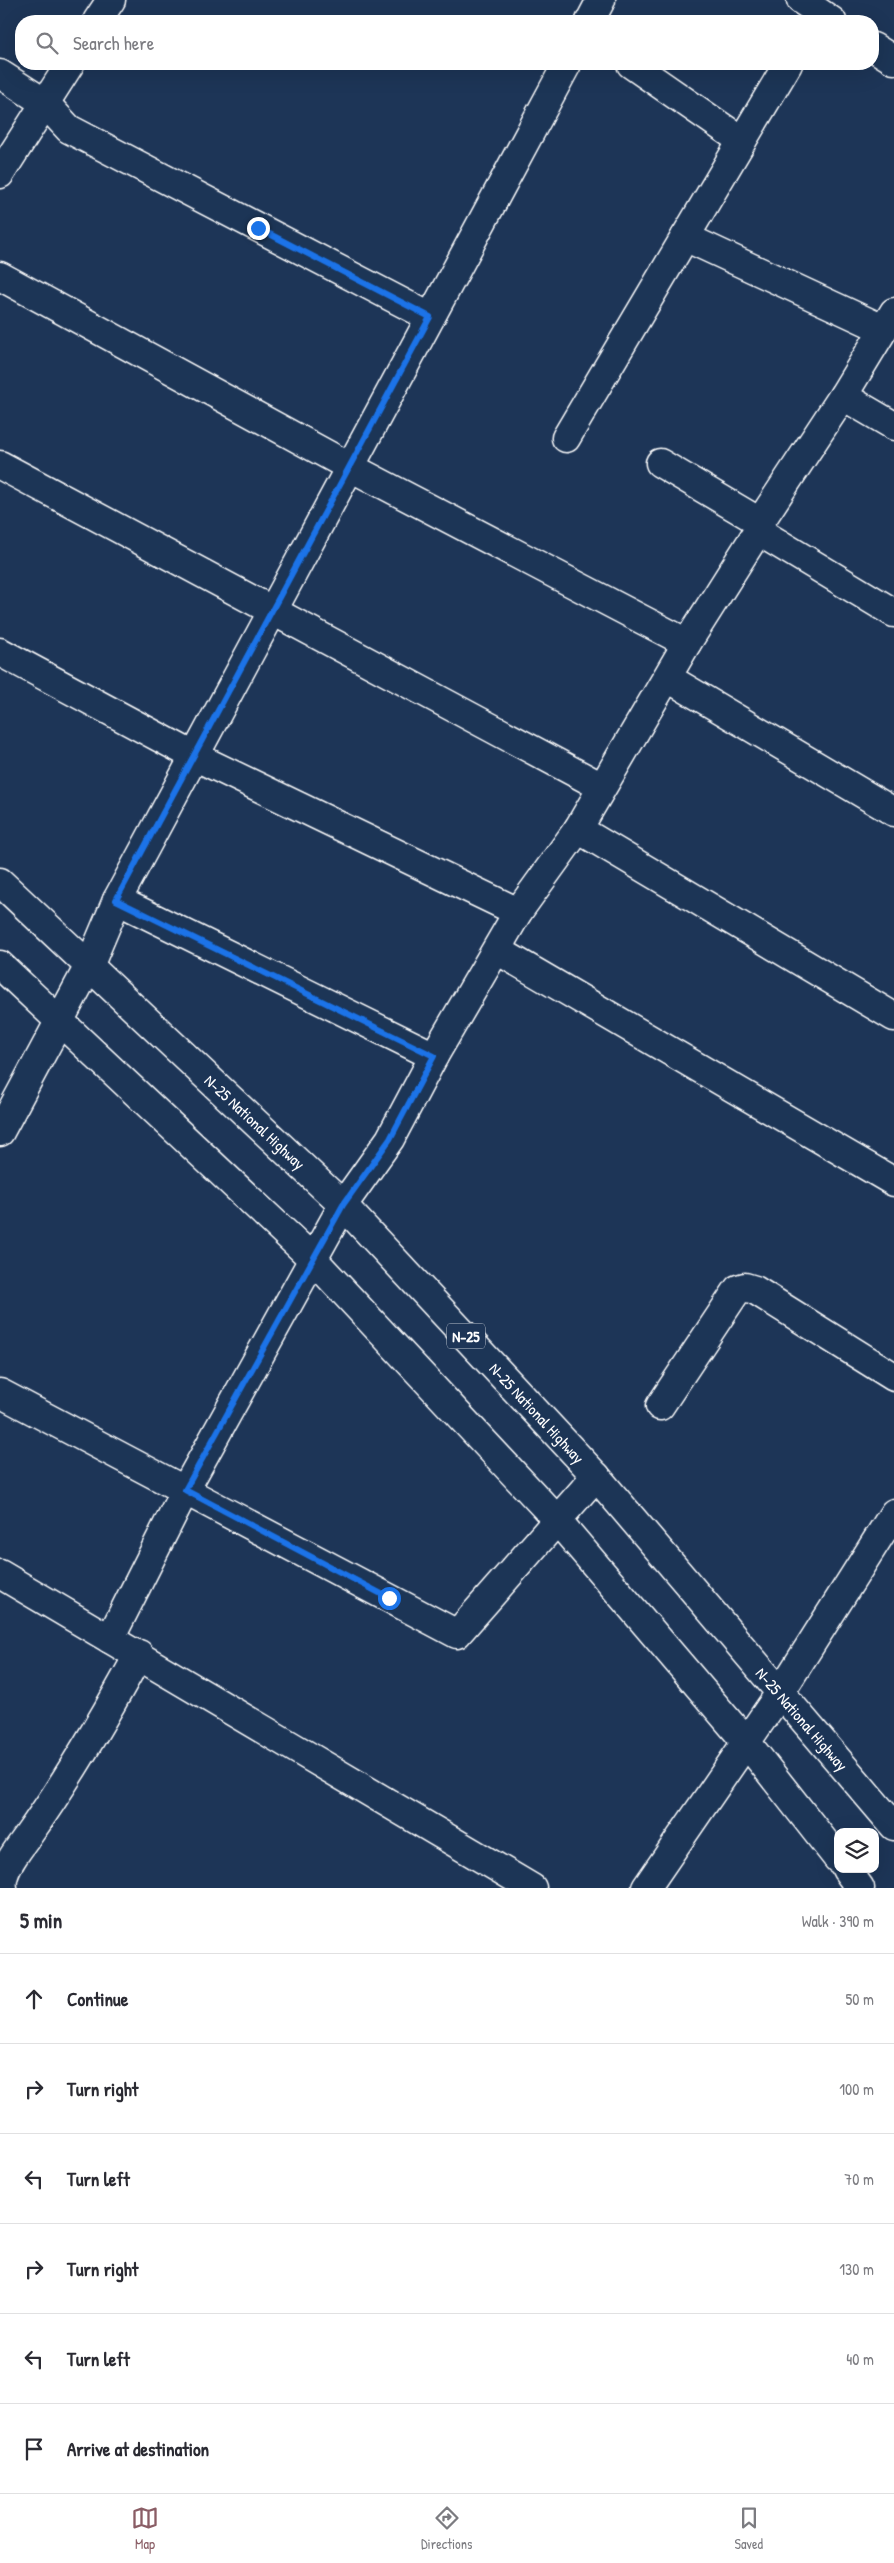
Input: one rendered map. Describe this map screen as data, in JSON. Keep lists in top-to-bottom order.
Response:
{
  "streets": {
    "main road": ["N-25 National Highway", "N-25"]
  },
  "page": {
    "search": "Search here",
    "heading": ["5 min", "Walk · 390 m"],
    "list": [
      ["Continue", "50 m"],
      ["Turn right", "100 m"],
      ["Turn left", "70 m"],
      ["Turn right", "130 m"],
      ["Turn left", "40 m"],
      "Arrive at destination"
    ],
    "nav": ["Map", "Directions", "Saved"]
  }
}
